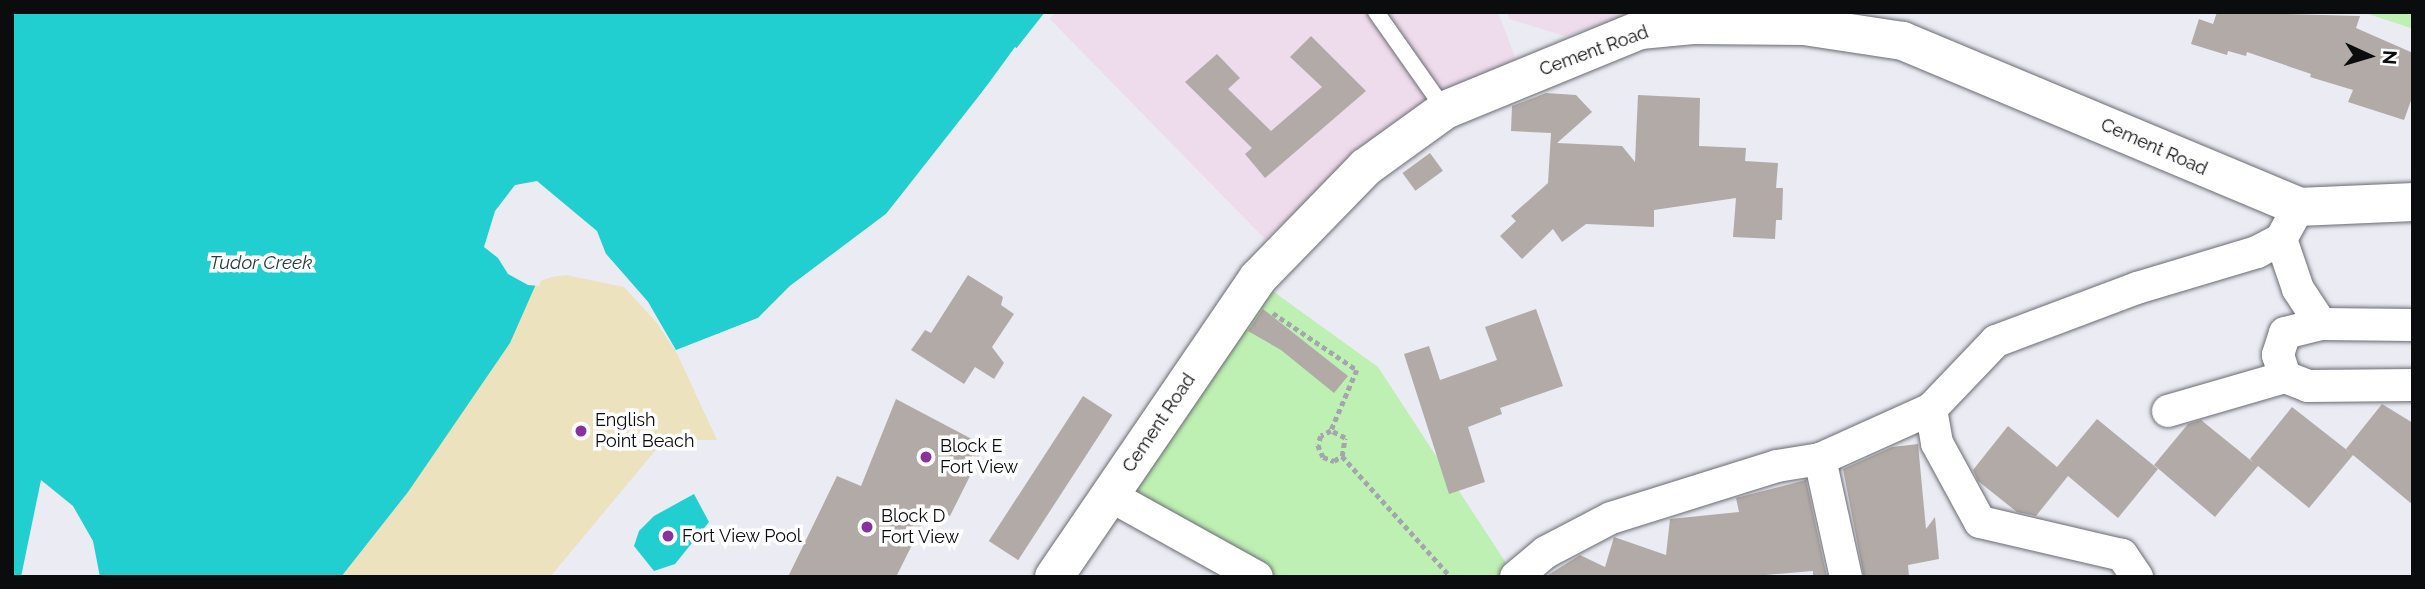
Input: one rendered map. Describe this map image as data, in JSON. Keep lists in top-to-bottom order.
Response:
{
  "streets": {
    "main road": ["Cement Road"]
  },
  "water": ["Tudor Creek"],
  "places": [
    "English Point Beach",
    "Block E Fort View",
    "Block D Fort View",
    "Fort View Pool"
  ],
  "north": "right"
}
